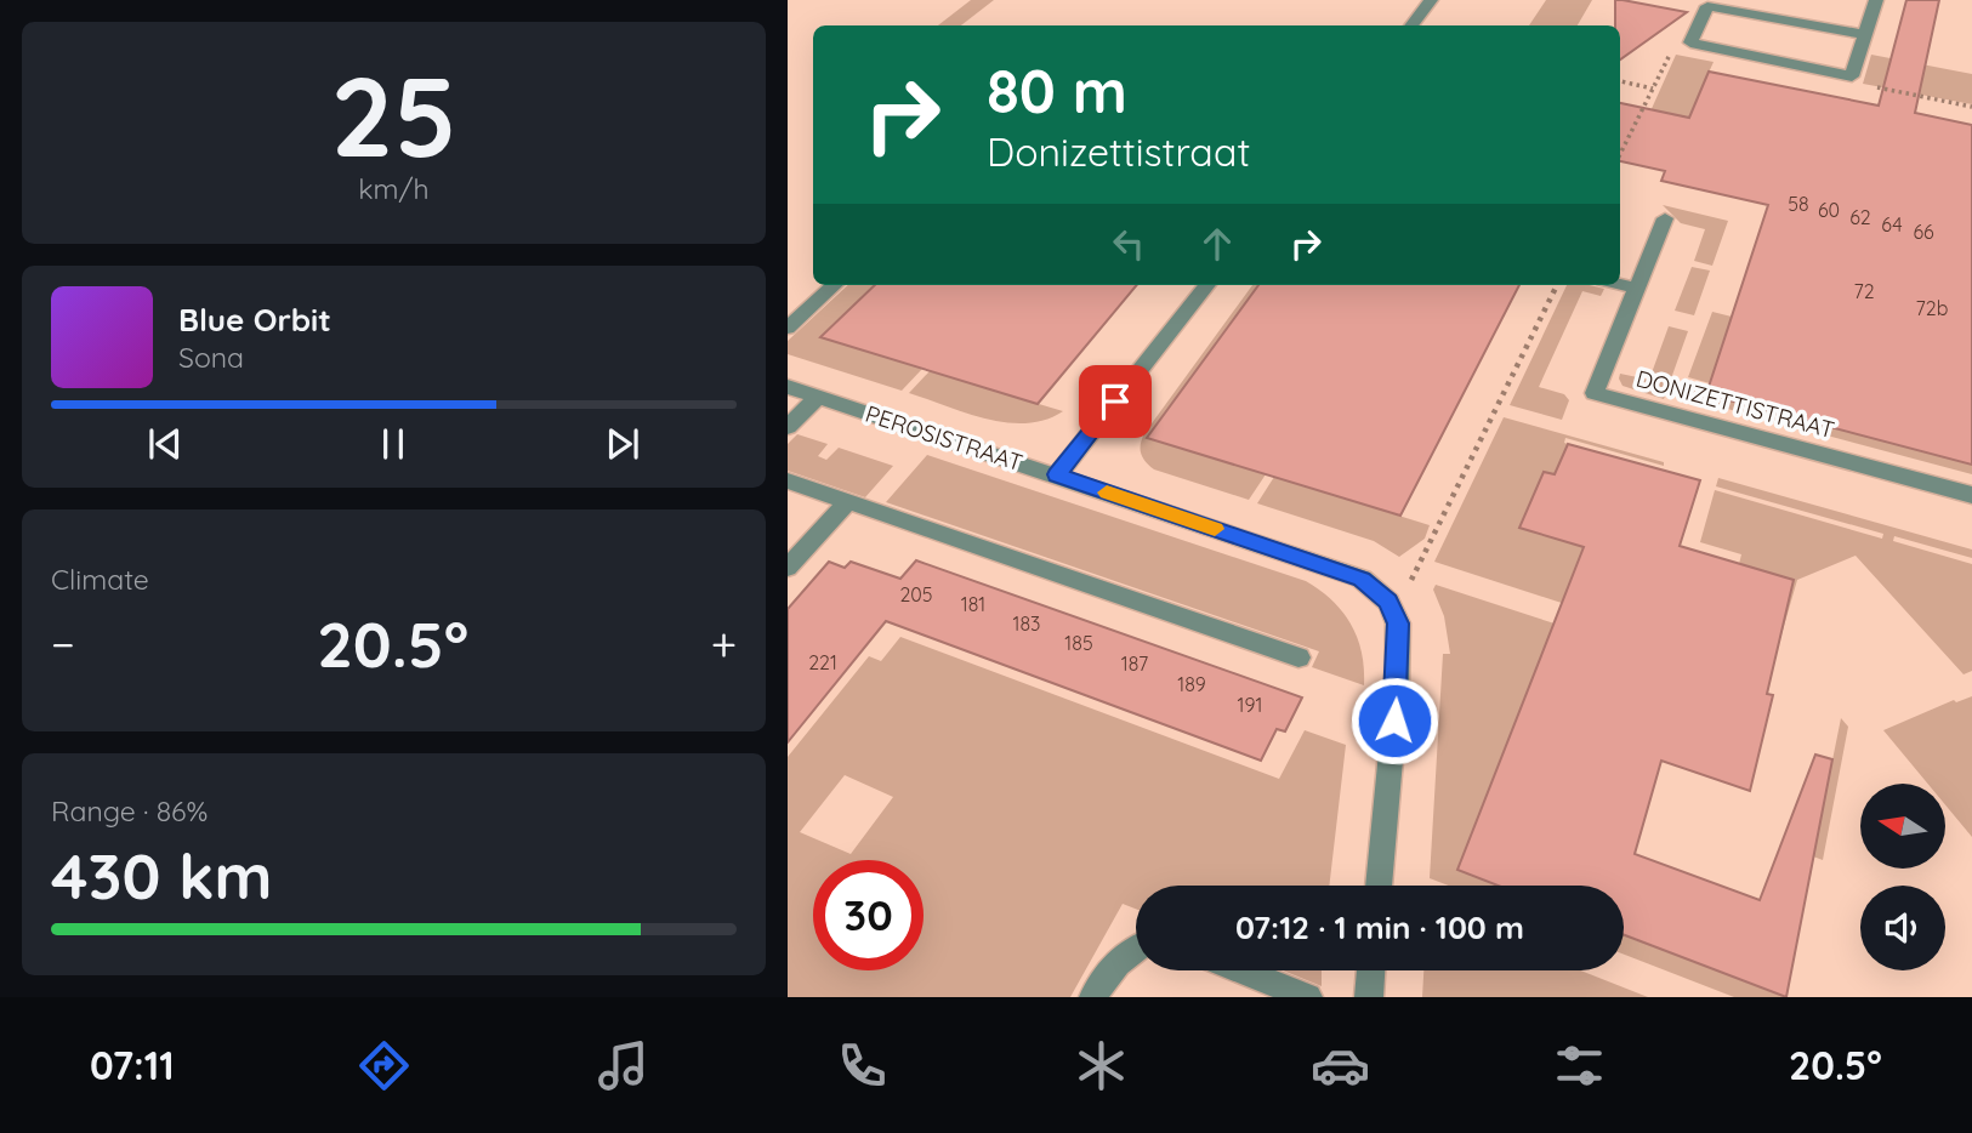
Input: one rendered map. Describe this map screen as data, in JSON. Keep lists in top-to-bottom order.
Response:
{
  "streets": {
    "street": ["DONIZETTISTRAAT", "PEROSISTRAAT"]
  },
  "house_numbers": [
    "58",
    "60",
    "62",
    "64",
    "66",
    "72",
    "72b",
    "205",
    "181",
    "183",
    "185",
    "221",
    "187",
    "189",
    "191"
  ],
  "north": "left",
  "page": {
    "tile": [
      ["25", "km/h"],
      "Climate",
      ["Range · 86%", "430 km"]
    ],
    "turn": ["80 m", "Donizettistraat"],
    "song": ["Blue Orbit", "Sona"],
    "heat": ["−", "20.5°", "+"],
    "limit": "30",
    "trip": "07:12 · 1 min · 100 m",
    "tabs": ["07:11", "20.5°"]
  }
}
